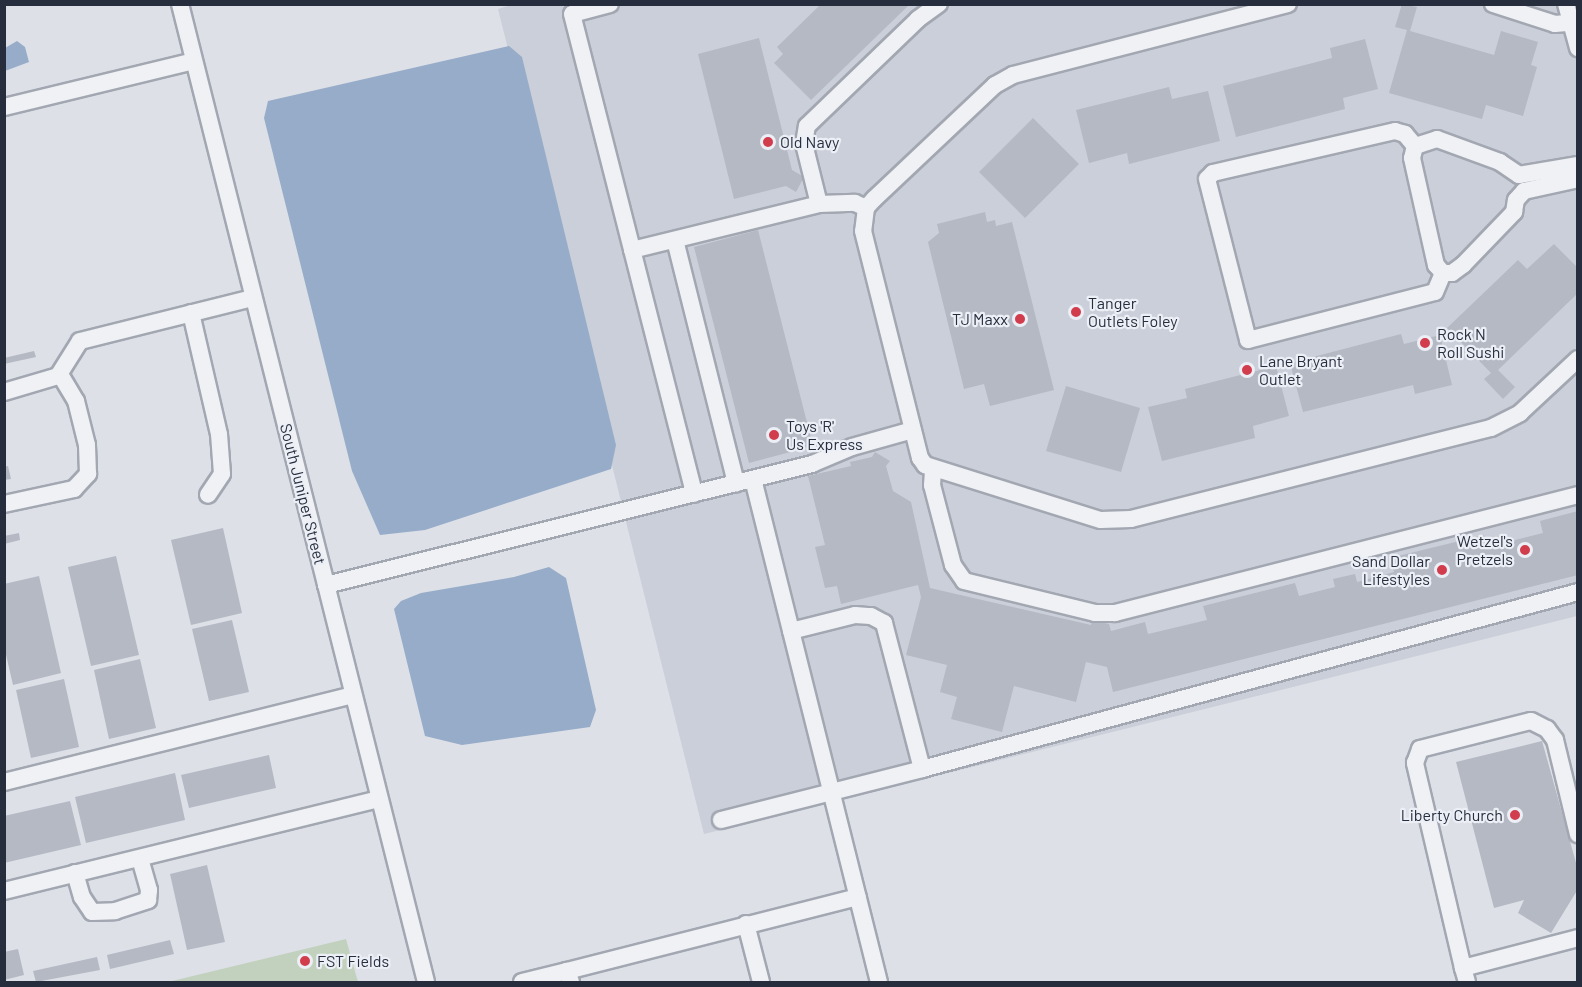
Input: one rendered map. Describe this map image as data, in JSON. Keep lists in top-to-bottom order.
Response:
{
  "streets": {
    "street": ["South Juniper Street"]
  },
  "places": [
    "Old Navy",
    "Tanger Outlets Foley",
    "TJ Maxx",
    "Rock N Roll Sushi",
    "Lane Bryant Outlet",
    "Toys 'R' Us Express",
    "Wetzel's Pretzels",
    "Sand Dollar Lifestyles",
    "Liberty Church",
    "FST Fields"
  ]
}
